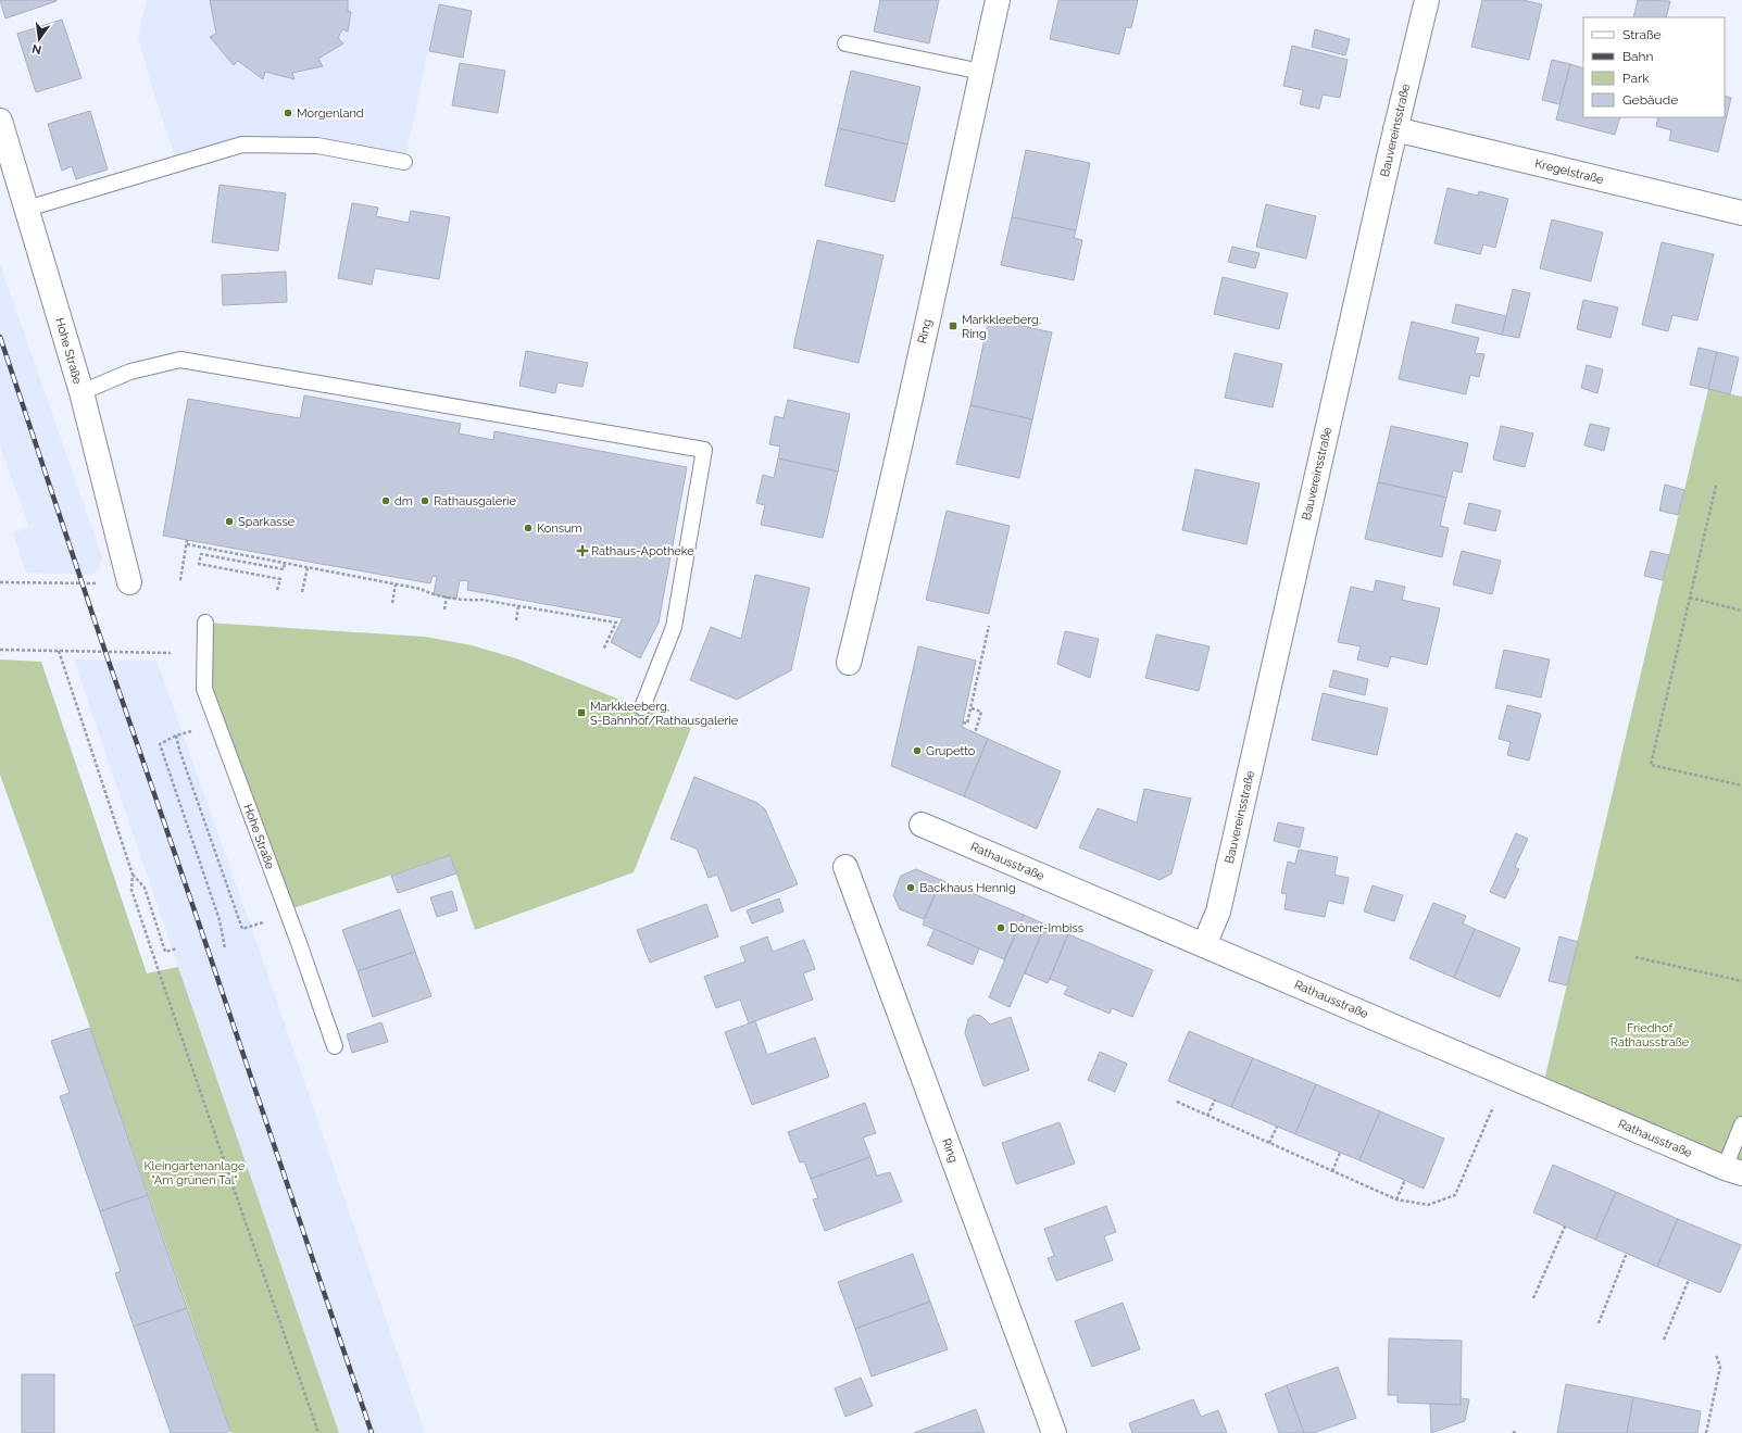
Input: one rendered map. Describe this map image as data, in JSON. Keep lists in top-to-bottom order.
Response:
{
  "streets": {
    "street": [
      "Bauvereinsstraße",
      "Kregelstraße",
      "Ring",
      "Hohe Straße",
      "Rathausstraße"
    ]
  },
  "crossings": [
    ["Bauvereinsstraße", "Kregelstraße"],
    ["Bauvereinsstraße", "Rathausstraße"]
  ],
  "parks": ["Friedhof Rathausstraße", "Kleingartenanlage \"Am grünen Tal\""],
  "places": {
    "other": [
      "Morgenland",
      "dm",
      "Rathausgalerie",
      "Sparkasse",
      "Konsum",
      "Grupetto",
      "Backhaus Hennig",
      "Döner-Imbiss"
    ],
    "transit": ["Markkleeberg, Ring", "Markkleeberg, S-Bahnhof/Rathausgalerie"],
    "health": ["Rathaus-Apotheke"]
  },
  "legend": [
    "Straße",
    "Bahn",
    "Park",
    "Gebäude"
  ],
  "north": "bottom"
}
